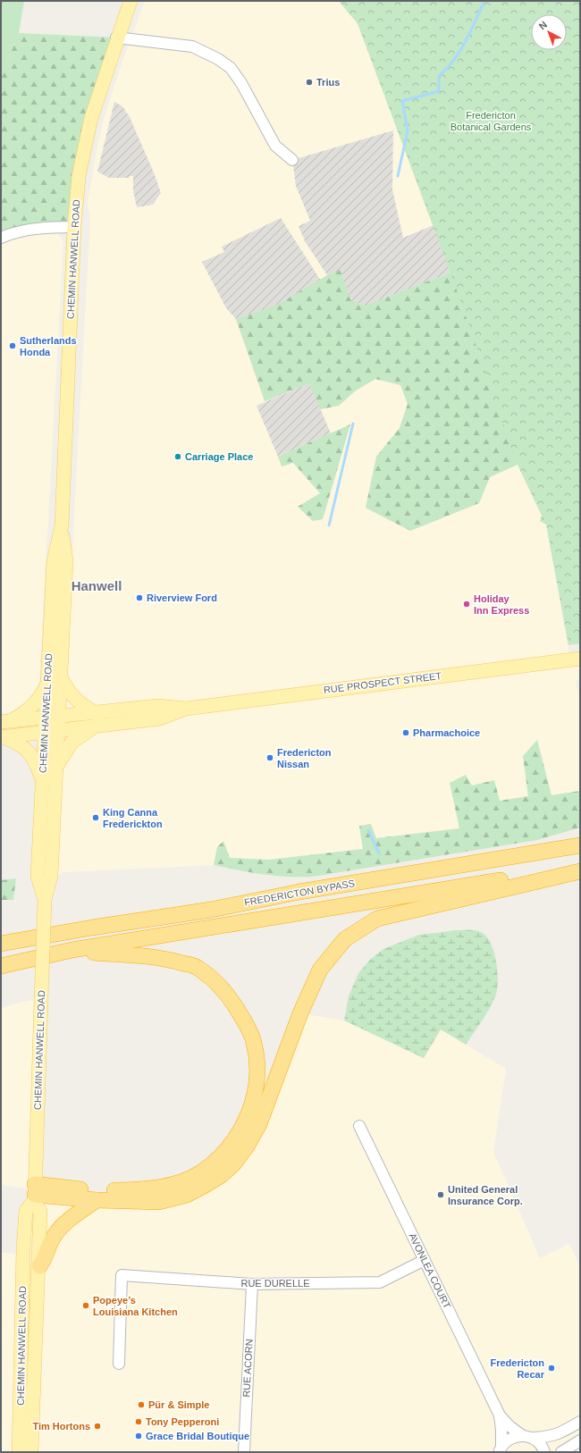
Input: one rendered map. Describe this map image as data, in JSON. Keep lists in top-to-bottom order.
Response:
{
  "streets": {
    "highway": ["FREDERICTON BYPASS"],
    "main road": ["CHEMIN HANWELL ROAD", "RUE PROSPECT STREET"],
    "street": ["AVONLEA COURT", "RUE DURELLE", "RUE ACORN"]
  },
  "crossings": [
    ["CHEMIN HANWELL ROAD", "RUE PROSPECT STREET"],
    ["AVONLEA COURT", "RUE DURELLE"],
    ["RUE DURELLE", "RUE ACORN"]
  ],
  "districts": ["Hanwell"],
  "parks": ["Fredericton Botanical Gardens"],
  "places": [
    "Trius",
    "Sutherlands Honda",
    "Carriage Place",
    "Riverview Ford",
    "Holiday Inn Express",
    "Pharmachoice",
    "Fredericton Nissan",
    "King Canna Frederickton",
    "United General Insurance Corp.",
    "Popeye’s Louisiana Kitchen",
    "Fredericton Recar",
    "Pür & Simple",
    "Tony Pepperoni",
    "Tim Hortons",
    "Grace Bridal Boutique"
  ],
  "north": "top left"
}
